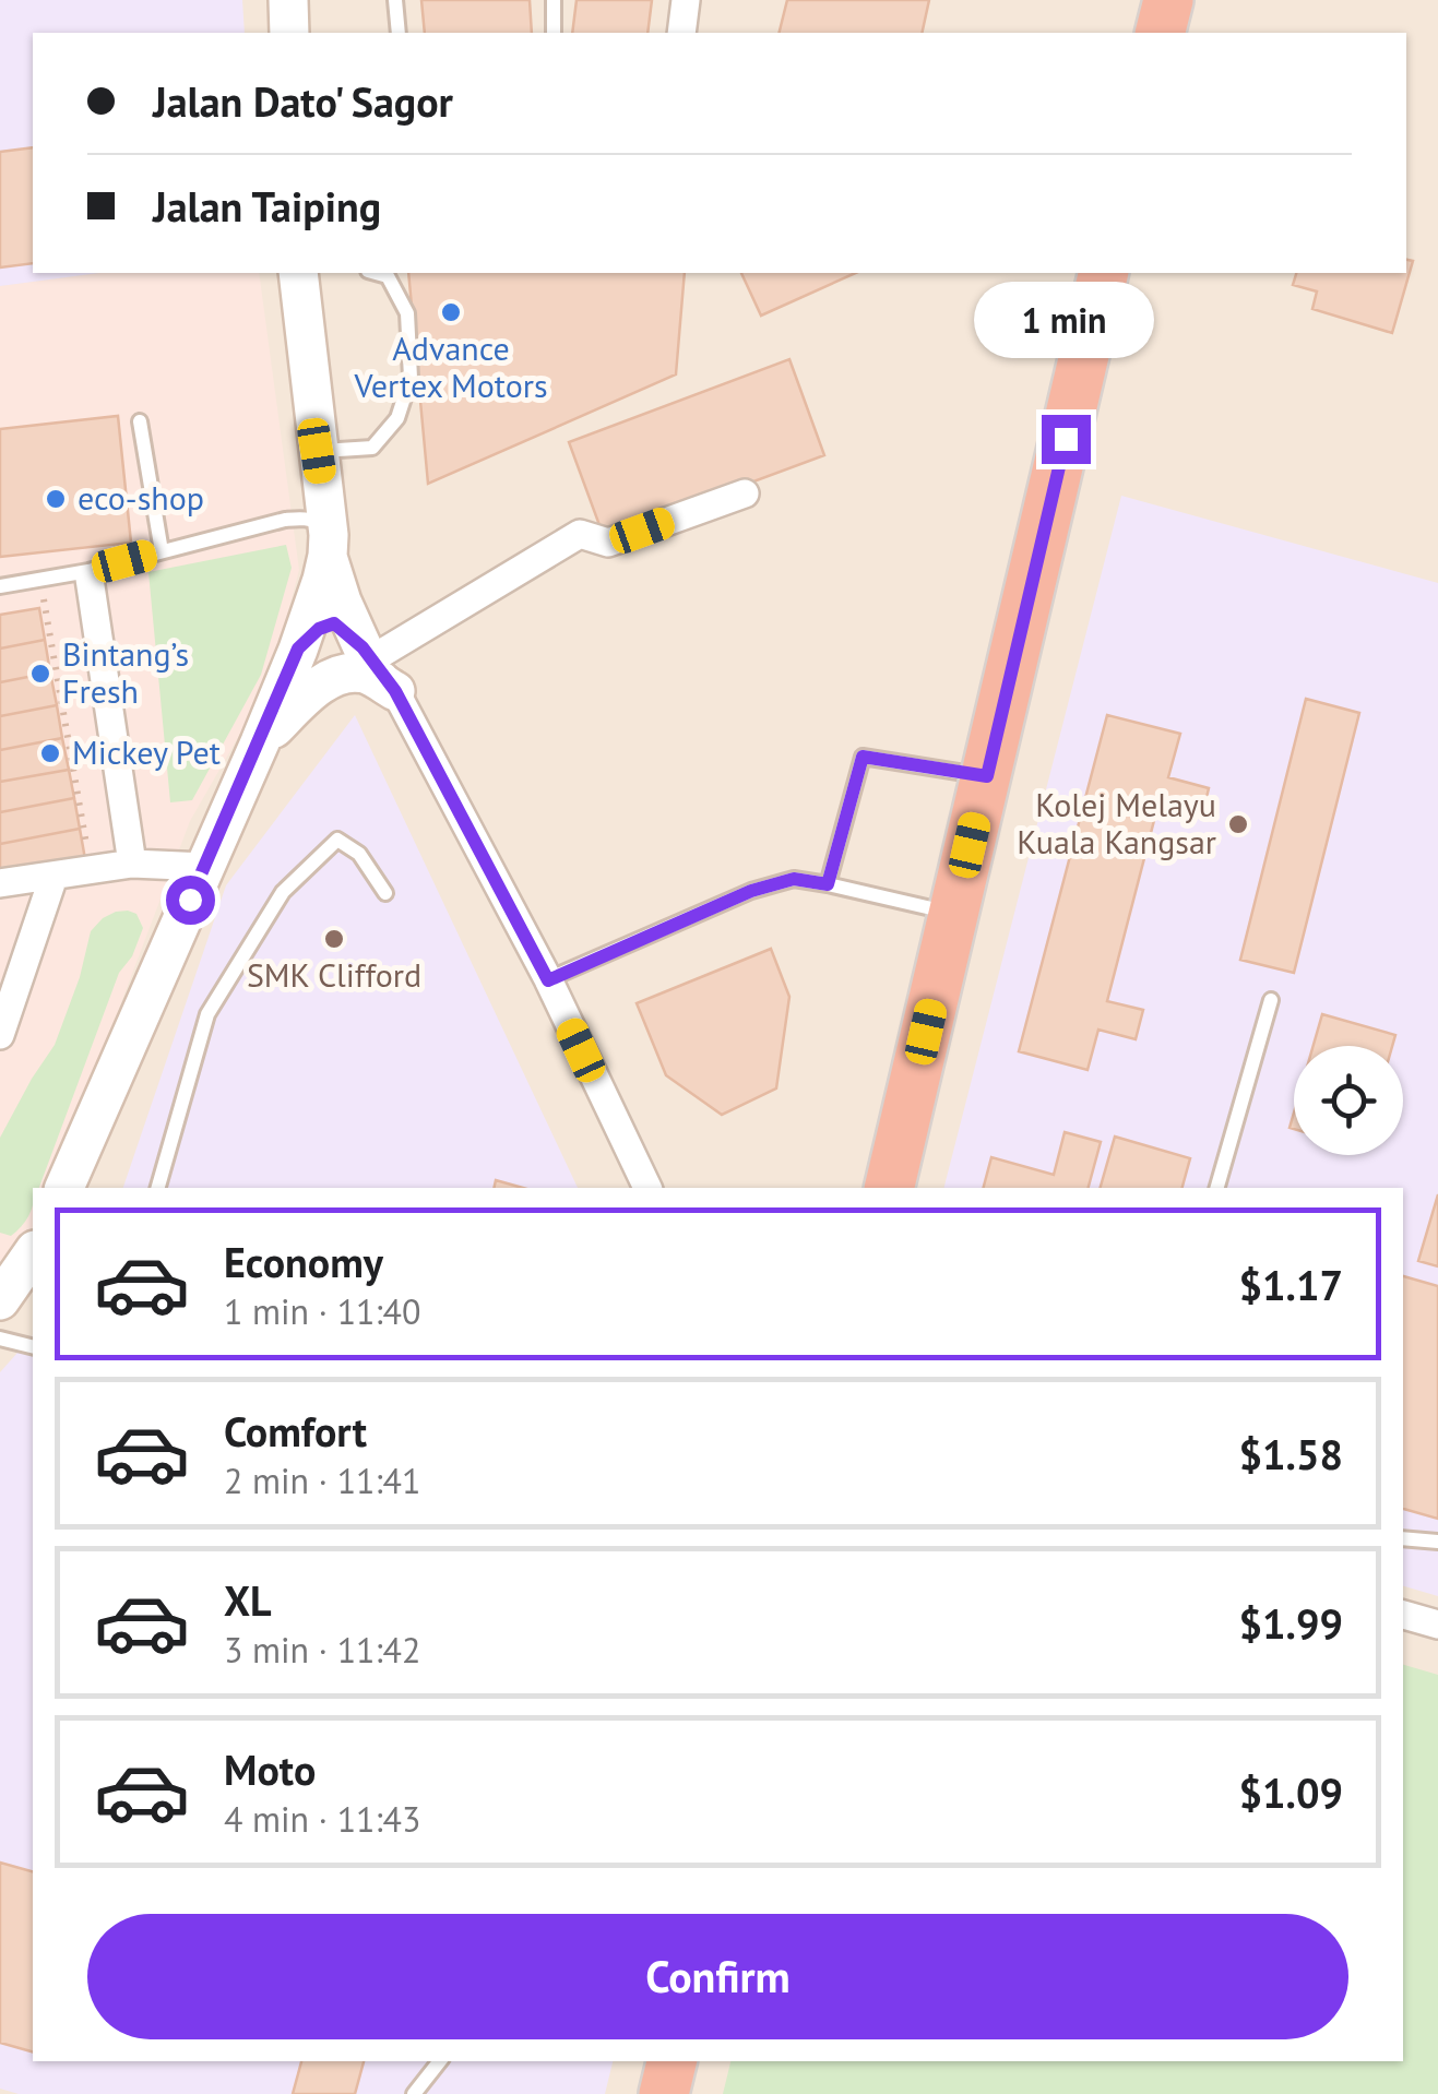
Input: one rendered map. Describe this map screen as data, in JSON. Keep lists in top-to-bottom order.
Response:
{
  "places": [
    "Advance Vertex Motors",
    "eco-shop",
    "Bintang’s Fresh",
    "Mickey Pet",
    "Kolej Melayu Kuala Kangsar",
    "SMK Clifford"
  ],
  "page": {
    "banner": ["Jalan Dato' Sagor", "Jalan Taiping"],
    "bubble": "1 min",
    "list": [
      {
        "name": "Economy",
        "note": "1 min · 11:40",
        "value": "$1.17"
      },
      {
        "name": "Comfort",
        "note": "2 min · 11:41",
        "value": "$1.58"
      },
      {
        "name": "XL",
        "note": "3 min · 11:42",
        "value": "$1.99"
      },
      {
        "name": "Moto",
        "note": "4 min · 11:43",
        "value": "$1.09"
      }
    ],
    "buttons": "Confirm"
  }
}
